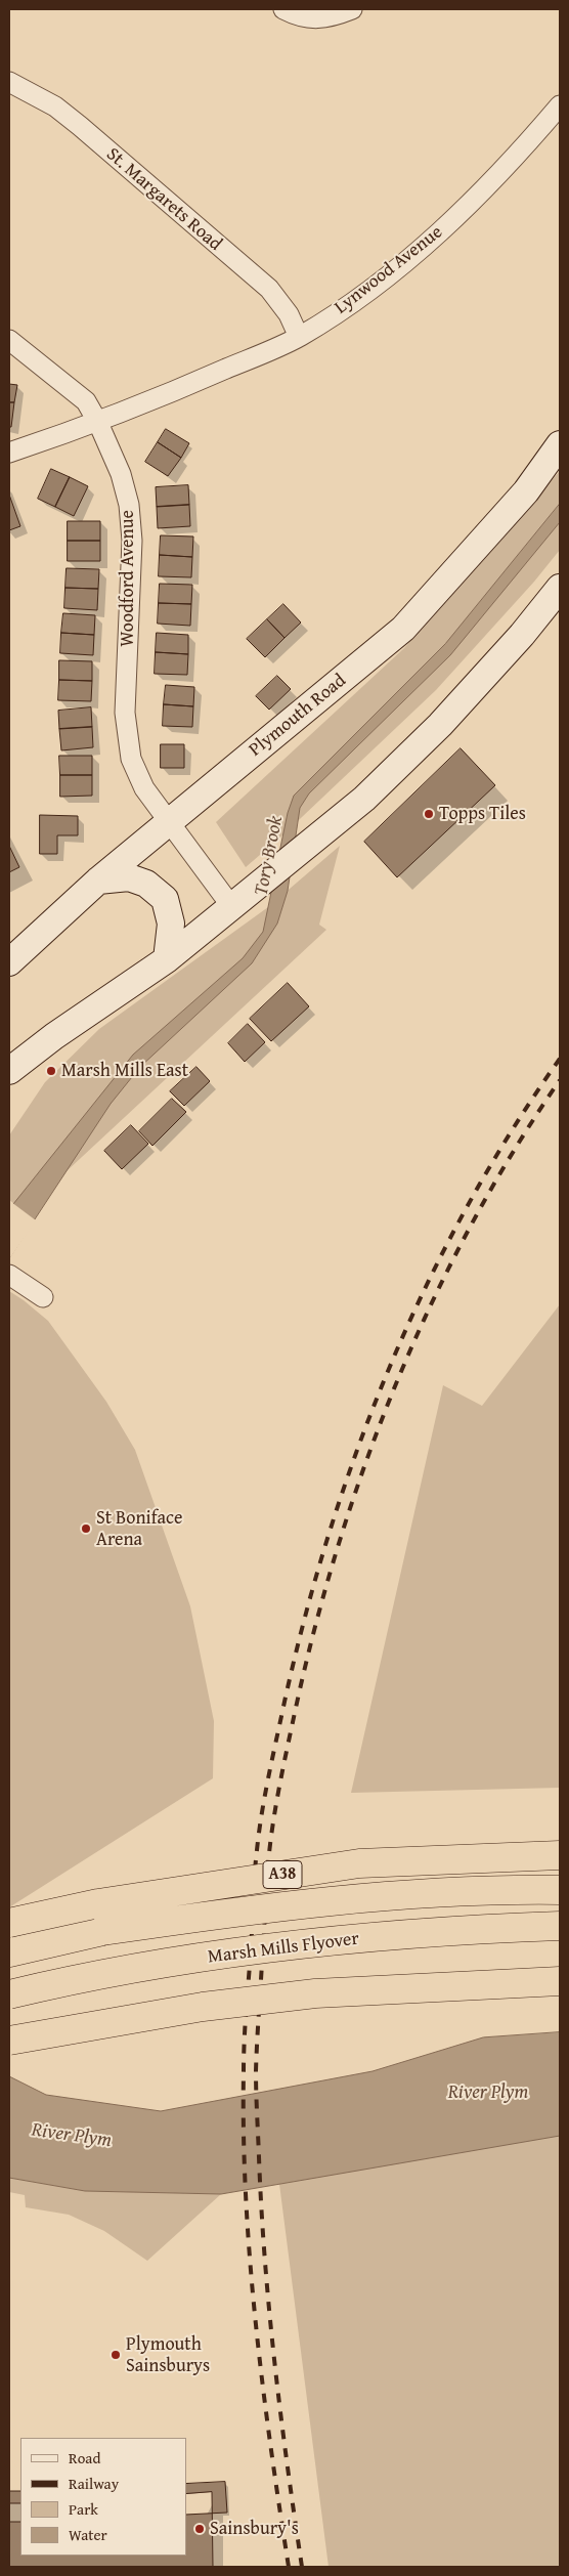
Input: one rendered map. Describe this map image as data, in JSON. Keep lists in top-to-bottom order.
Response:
{
  "streets": {
    "highway": ["A38", "Marsh Mills Flyover"],
    "main road": ["Plymouth Road"],
    "street": ["St. Margarets Road", "Lynwood Avenue", "Woodford Avenue"]
  },
  "crossings": [
    ["St. Margarets Road", "Lynwood Avenue"],
    ["Lynwood Avenue", "Woodford Avenue"],
    ["Woodford Avenue", "Plymouth Road"]
  ],
  "water": ["Tory Brook", "River Plym"],
  "places": [
    "Topps Tiles",
    "Marsh Mills East",
    "St Boniface Arena",
    "Plymouth Sainsburys",
    "Sainsbury's"
  ],
  "legend": [
    "Road",
    "Railway",
    "Park",
    "Water"
  ]
}
